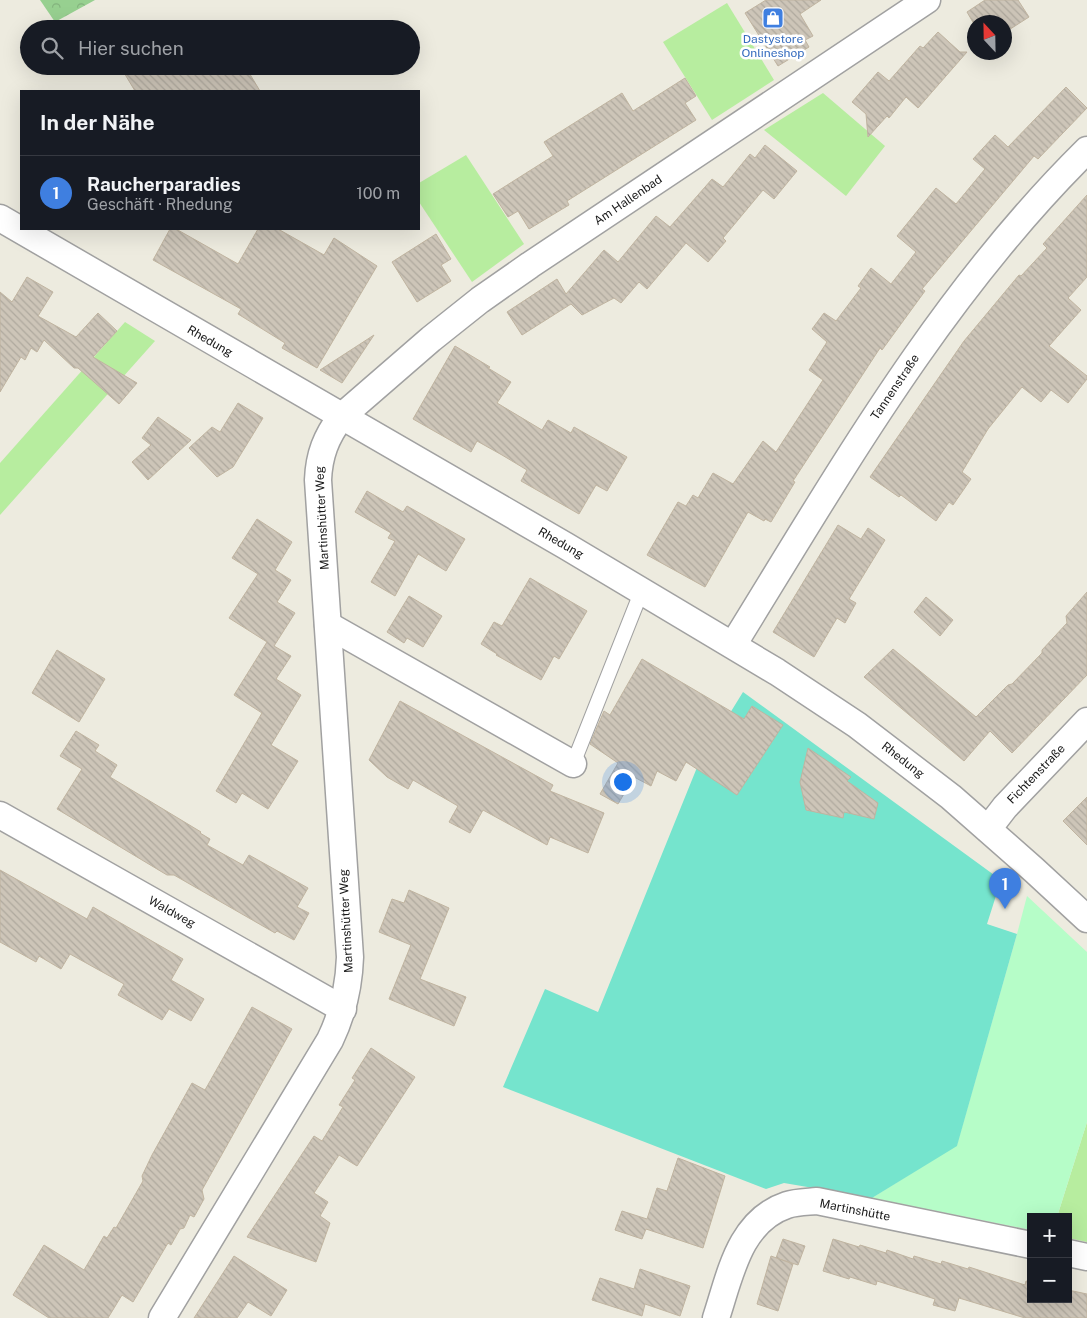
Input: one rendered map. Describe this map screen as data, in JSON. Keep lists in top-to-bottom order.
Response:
{
  "streets": {
    "street": [
      "Am Hallenbad",
      "Rhedung",
      "Tannenstraße",
      "Martinshütter Weg",
      "Fichtenstraße",
      "Waldweg",
      "Martinshütte"
    ]
  },
  "crossings": [
    ["Am Hallenbad", "Rhedung"],
    ["Am Hallenbad", "Martinshütter Weg"],
    ["Rhedung", "Tannenstraße"],
    ["Rhedung", "Martinshütter Weg"],
    ["Rhedung", "Fichtenstraße"],
    ["Martinshütter Weg", "Waldweg"]
  ],
  "places": {
    "shop": ["Dastystore Onlineshop"]
  },
  "north": "top",
  "page": {
    "search": "Hier suchen",
    "heading": "In der Nähe",
    "list": [
      {
        "mark": "1",
        "name": "Raucherparadies",
        "note": "Geschäft · Rhedung",
        "value": "100 m"
      }
    ],
    "pins": "1",
    "map_buttons": ["+", "−"]
  }
}
